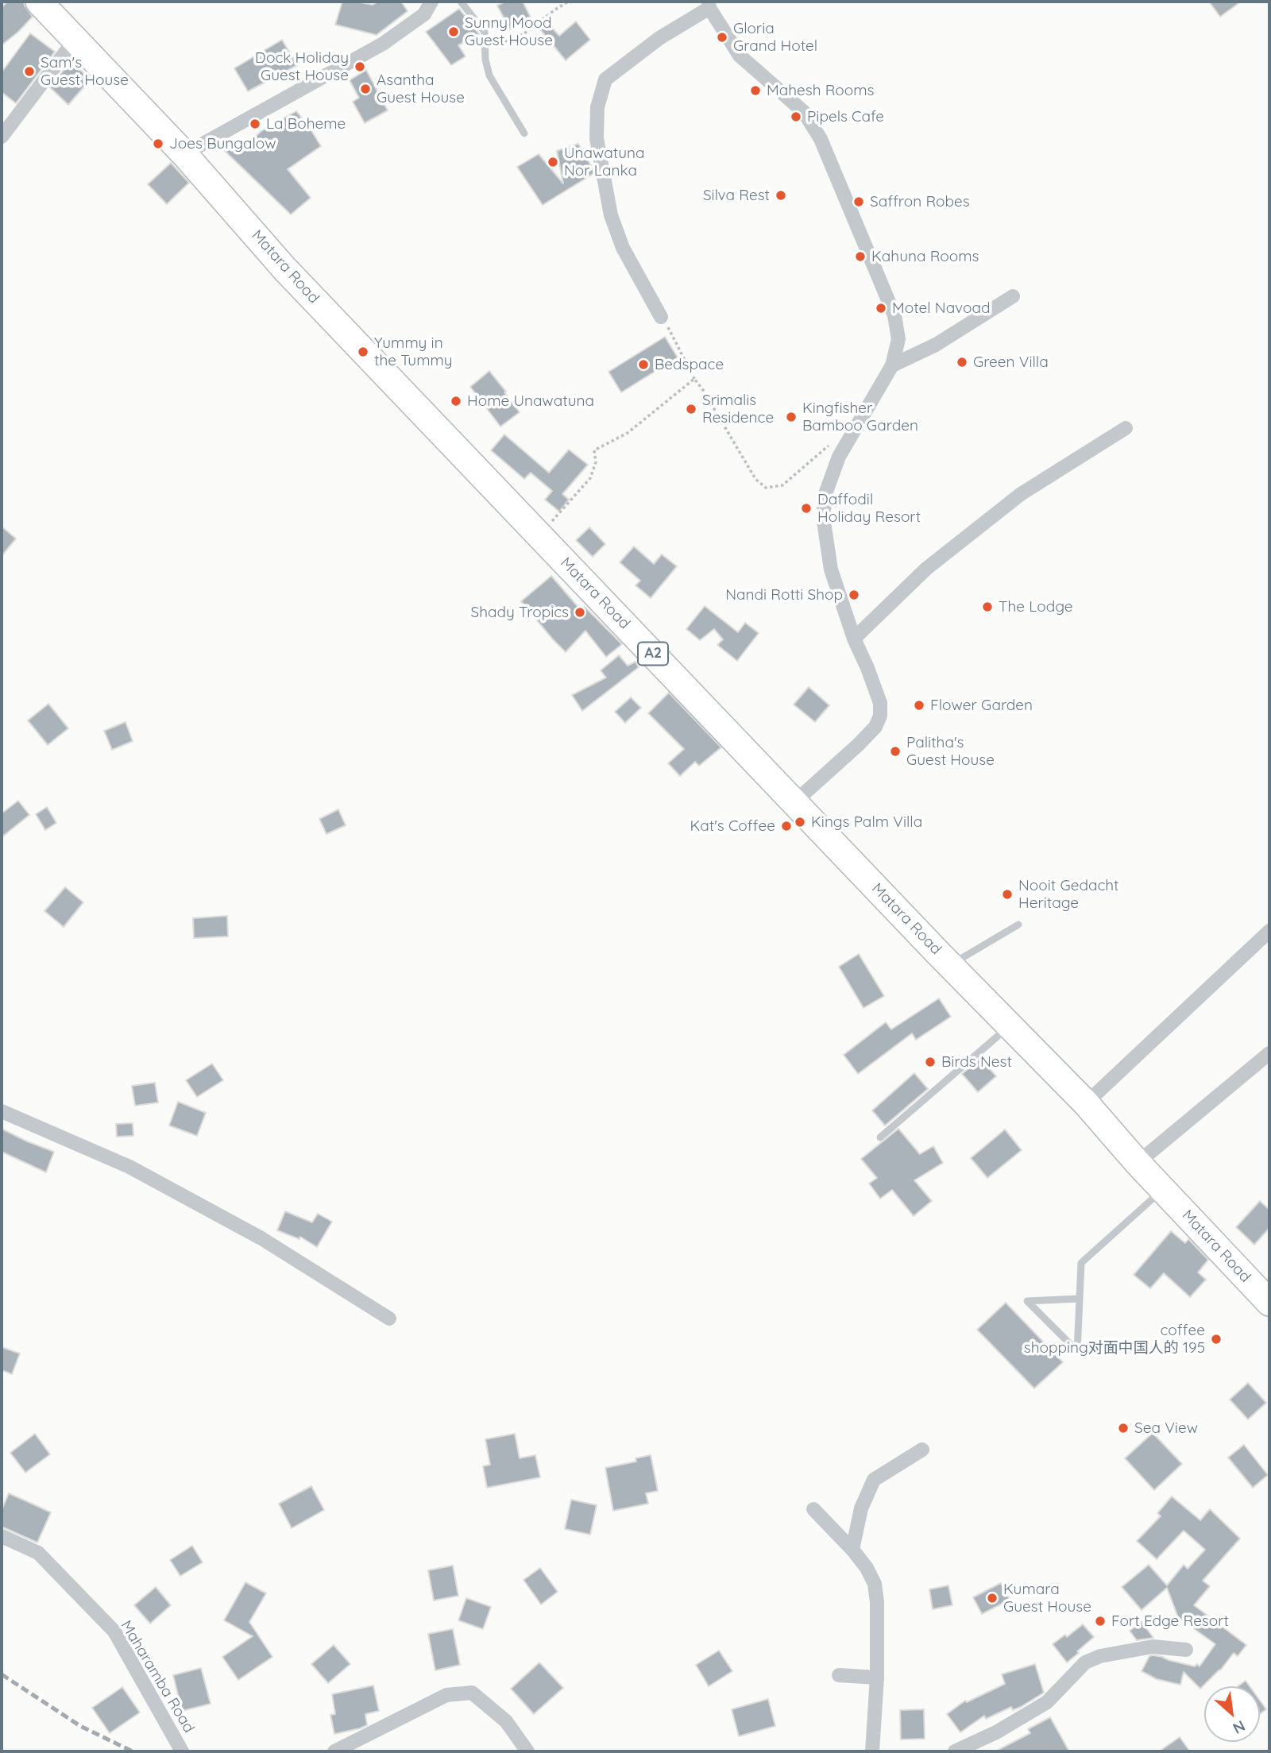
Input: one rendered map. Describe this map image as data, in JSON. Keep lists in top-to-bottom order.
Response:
{
  "streets": {
    "highway": ["Matara Road", "A2"],
    "street": ["Maharamba Road"]
  },
  "places": [
    "Sunny Mood Guest House",
    "Gloria Grand Hotel",
    "Dock Holiday Guest House",
    "Sam's Guest House",
    "Asantha Guest House",
    "Mahesh Rooms",
    "Pipels Cafe",
    "La Boheme",
    "Joes Bungalow",
    "Unawatuna Nor Lanka",
    "Silva Rest",
    "Saffron Robes",
    "Kahuna Rooms",
    "Motel Navoad",
    "Yummy in the Tummy",
    "Green Villa",
    "Bedspace",
    "Home Unawatuna",
    "Srimalis Residence",
    "Kingfisher Bamboo Garden",
    "Daffodil Holiday Resort",
    "Nandi Rotti Shop",
    "The Lodge",
    "Shady Tropics",
    "Flower Garden",
    "Palitha's Guest House",
    "Kings Palm Villa",
    "Kat's Coffee",
    "Nooit Gedacht Heritage",
    "Birds Nest",
    "coffee shopping对面中国人的 195",
    "Sea View",
    "Kumara Guest House",
    "Fort Edge Resort"
  ],
  "north": "bottom right"
}
